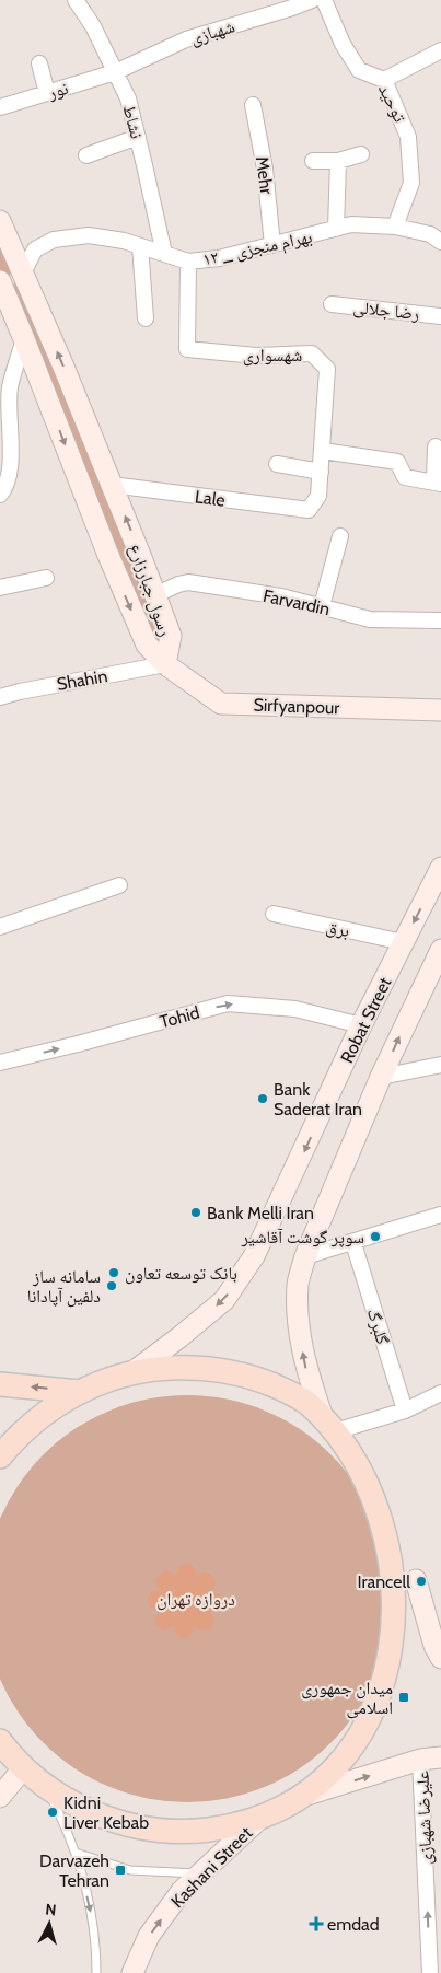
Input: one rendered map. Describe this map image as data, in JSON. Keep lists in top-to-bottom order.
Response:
{
  "streets": {
    "main road": [
      "رسول جبارزارع",
      "Sirfyanpour",
      "Robat Street",
      "Kashani Street"
    ],
    "street": [
      "شهبازی",
      "نور",
      "توحید",
      "نشاط",
      "Mehr",
      "۱۲ _ بهرام منجزی",
      "رضا جلالی",
      "شهسواری",
      "Lale",
      "Farvardin",
      "Shahin",
      "برق",
      "Tohid",
      "گلبرگ",
      "علیرضا شهبازی"
    ]
  },
  "crossings": [
    ["شهبازی", "نور"],
    ["شهبازی", "نشاط"],
    ["نور", "نشاط"],
    ["توحید", "۱۲ _ بهرام منجزی"],
    ["نشاط", "۱۲ _ بهرام منجزی"],
    ["Mehr", "۱۲ _ بهرام منجزی"],
    ["۱۲ _ بهرام منجزی", "شهسواری"],
    ["۱۲ _ بهرام منجزی", "رسول جبارزارع"],
    ["شهسواری", "Lale"],
    ["Lale", "رسول جبارزارع"],
    ["رسول جبارزارع", "Farvardin"],
    ["رسول جبارزارع", "Shahin"],
    ["رسول جبارزارع", "Sirfyanpour"],
    ["Shahin", "Sirfyanpour"],
    ["برق", "Robat Street"],
    ["Tohid", "Robat Street"]
  ],
  "one_way": ["Tohid", "علیرضا شهبازی", "Kashani Street"],
  "parks": ["دروازه تهران"],
  "places": {
    "other": [
      "Bank Saderat Iran",
      "Bank Melli Iran",
      "سوپر گوشت آقاشیر",
      "بانک توسعه تعاون",
      "سامانه ساز دلفین آپادانا",
      "Irancell",
      "Kidni Liver Kebab"
    ],
    "transit": ["میدان جمهوری اسلامی", "Darvazeh Tehran"],
    "health": ["emdad"]
  },
  "north": "top"
}
